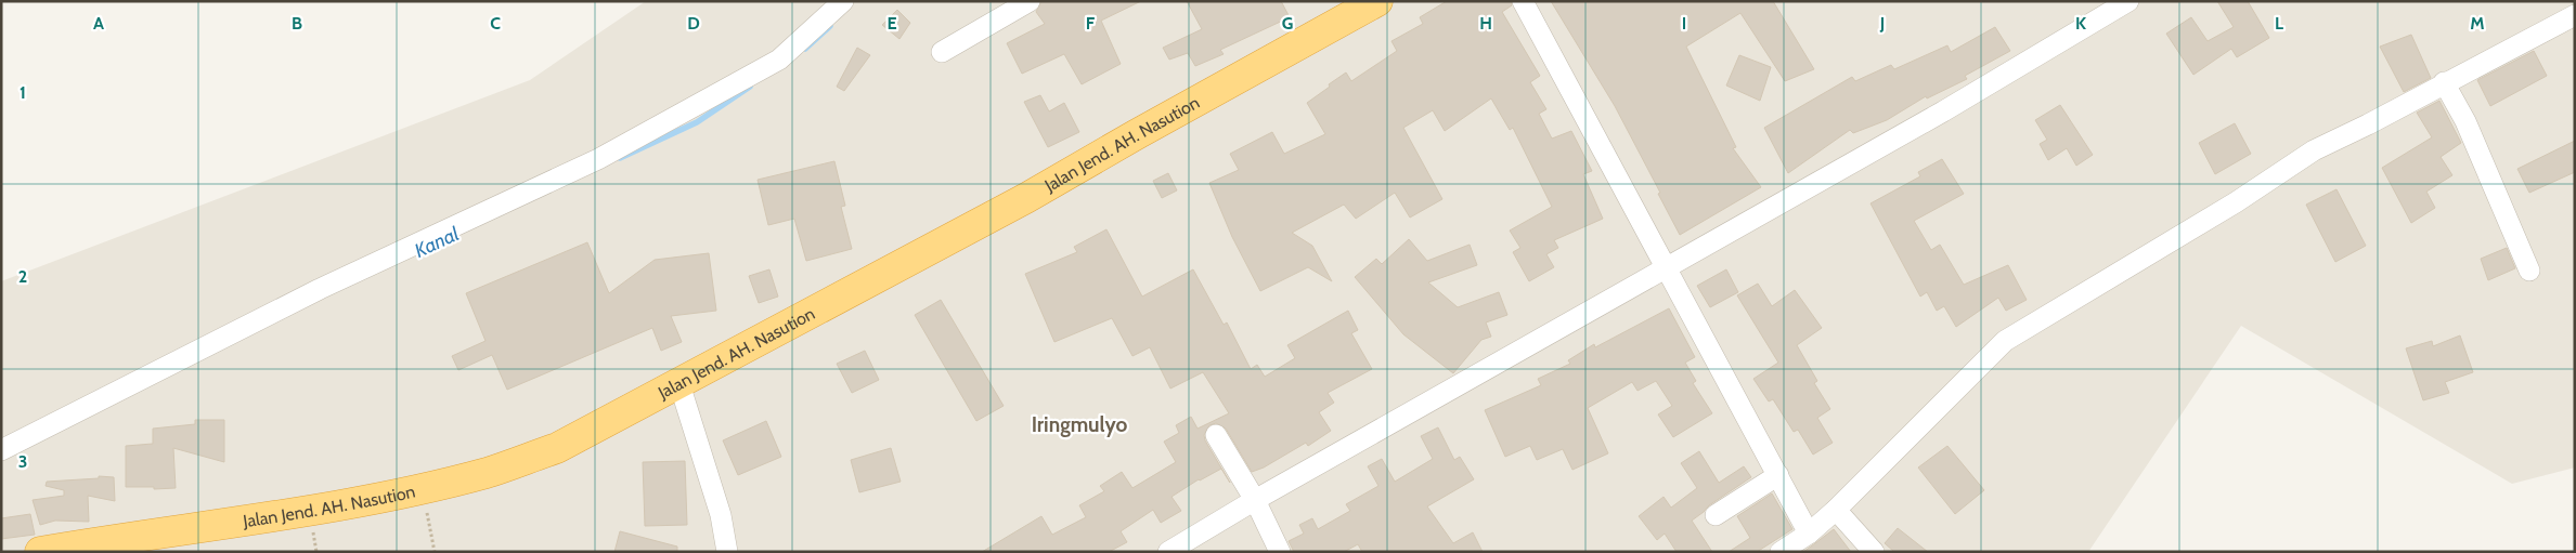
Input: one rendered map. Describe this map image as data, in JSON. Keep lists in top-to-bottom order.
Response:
{
  "streets": {
    "highway": ["Jalan Jend. AH. Nasution"]
  },
  "districts": ["Iringmulyo"],
  "water": ["Kanal"],
  "grid": {
    "columns": [
      "A",
      "B",
      "C",
      "D",
      "E",
      "F",
      "G",
      "H",
      "I",
      "J",
      "K",
      "L",
      "M"
    ],
    "rows": ["1", "2", "3"]
  }
}
